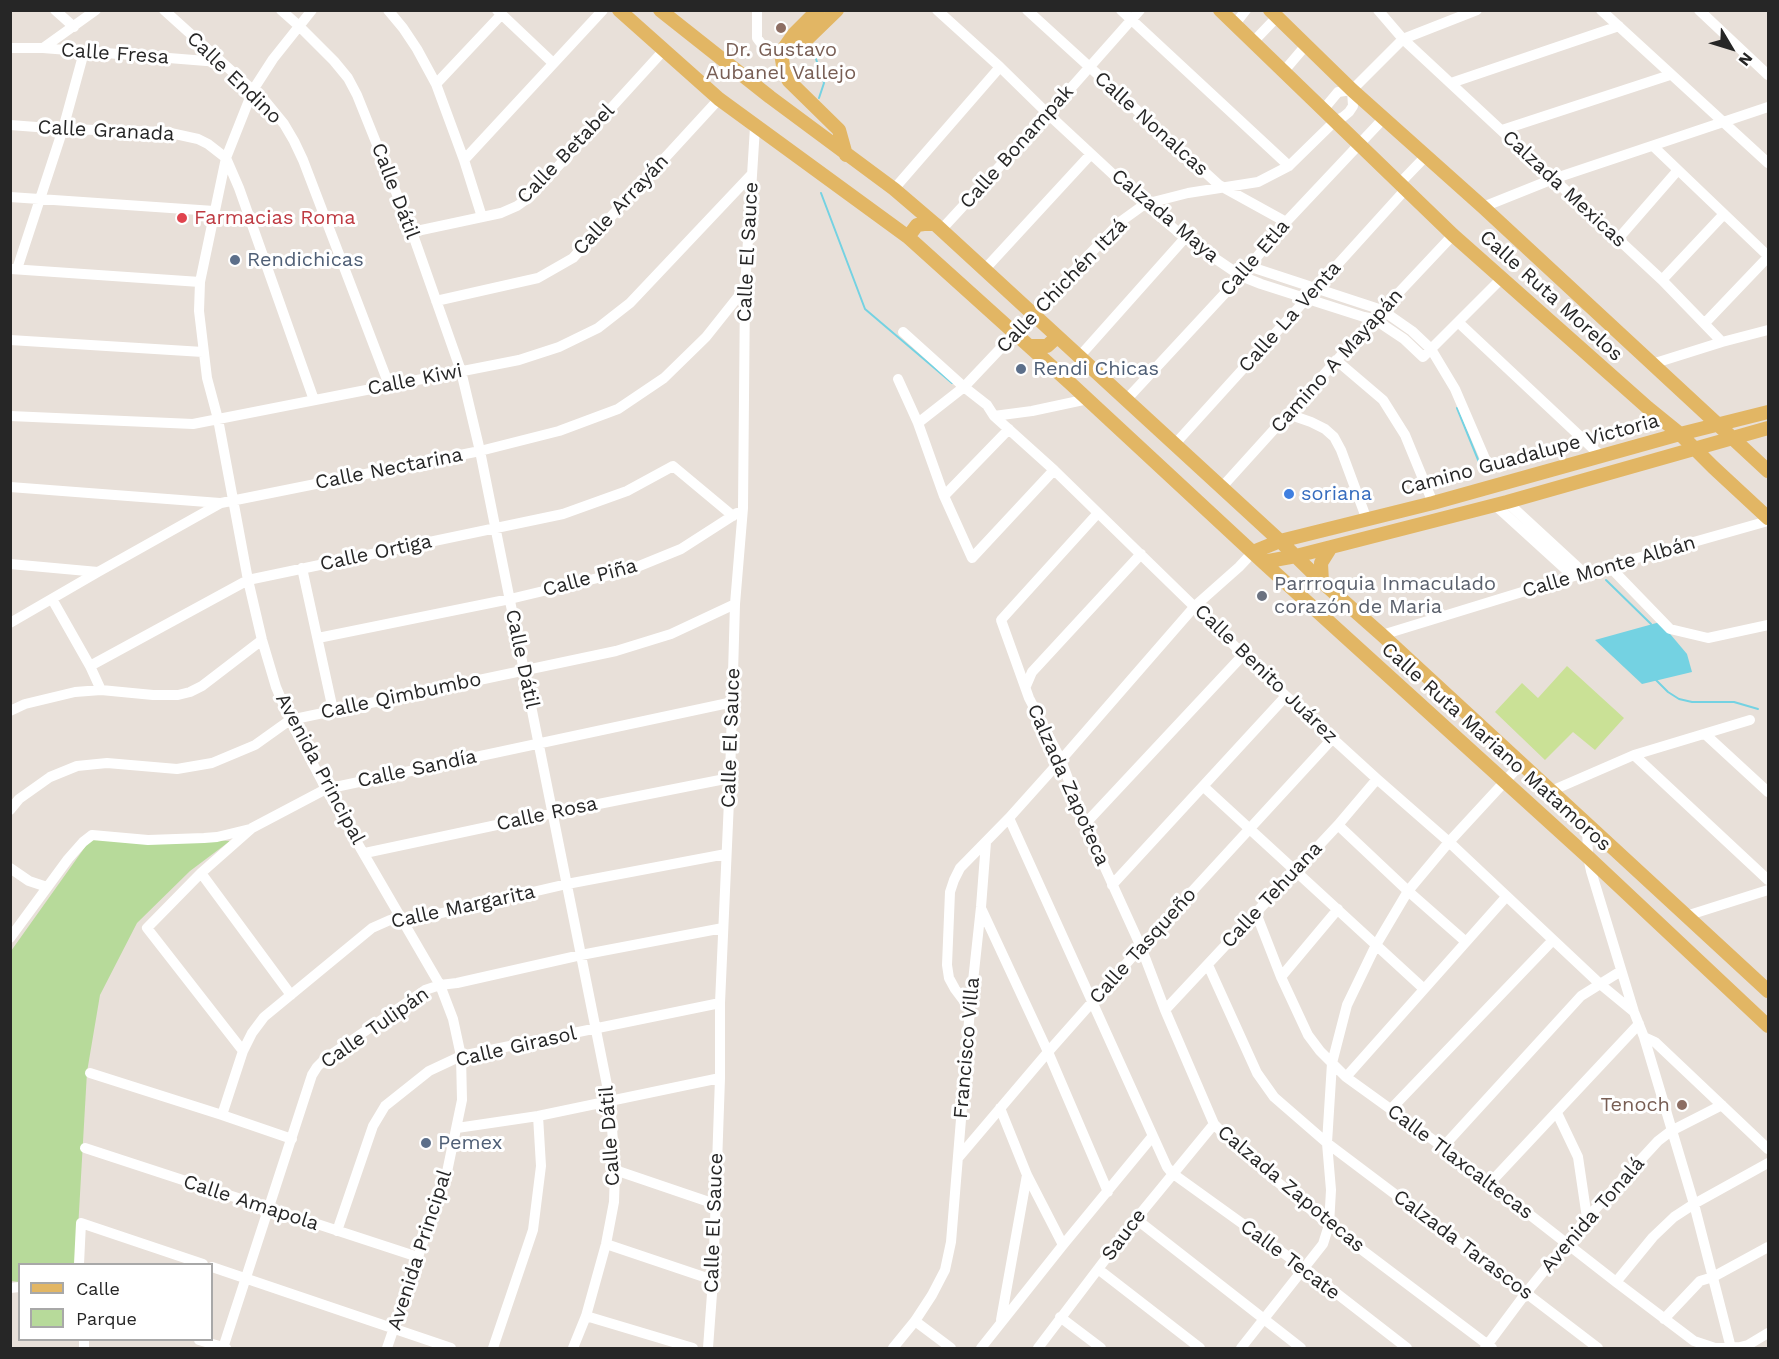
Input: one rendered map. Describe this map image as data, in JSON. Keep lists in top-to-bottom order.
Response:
{
  "streets": {
    "main road": ["Calle Ruta Morelos", "Camino Guadalupe Victoria", "Calle Ruta Mariano Matamoros"],
    "street": [
      "Calle Fresa",
      "Calle Endino",
      "Calle Nonalcas",
      "Calle Granada",
      "Calle Bonampak",
      "Calle Betabel",
      "Calzada Mexicas",
      "Calle Dátil",
      "Calle Arrayán",
      "Calzada Maya",
      "Calle El Sauce",
      "Calle Etla",
      "Calle Chichén Itzá",
      "Calle La Venta",
      "Camino A Mayapán",
      "Calle Kiwi",
      "Calle Nectarina",
      "Calle Ortiga",
      "Calle Monte Albán",
      "Calle Piña",
      "Calle Benito Juárez",
      "Calle Qimbumbo",
      "Avenida Principal",
      "Calle Sandía",
      "Calzada Zapoteca",
      "Calle Rosa",
      "Calle Tehuana",
      "Calle Margarita",
      "Calle Tasqueño",
      "Calle Tulipán",
      "Calle Girasol",
      "Francisco Villa",
      "Calle Tlaxcaltecas",
      "Calzada Zapotecas",
      "Calle Amapola",
      "Avenida Tonalá",
      "Sauce",
      "Calzada Tarascos",
      "Calle Tecate"
    ]
  },
  "crossings": [
    ["Calle Fresa", "Calle Endino"],
    ["Calle Endino", "Calle Kiwi"],
    ["Calle Endino", "Avenida Principal"],
    ["Calle Nonalcas", "Calle Bonampak"],
    ["Calle Nonalcas", "Calle Etla"],
    ["Calle Nonalcas", "Calle Chichén Itzá"],
    ["Calle Granada", "Avenida Principal"],
    ["Calle Bonampak", "Calzada Maya"],
    ["Calle Bonampak", "Calle Ruta Mariano Matamoros"],
    ["Calle Betabel", "Calle Dátil"],
    ["Calle Betabel", "Calle Ruta Mariano Matamoros"],
    ["Calzada Mexicas", "Calle Chichén Itzá"],
    ["Calle Dátil", "Calle Arrayán"],
    ["Calle Dátil", "Calle Kiwi"],
    ["Calle Dátil", "Calle Nectarina"],
    ["Calle Dátil", "Calle Ortiga"],
    ["Calle Dátil", "Calle Piña"],
    ["Calle Dátil", "Calle Qimbumbo"],
    ["Calle Dátil", "Avenida Principal"],
    ["Calle Dátil", "Calle Sandía"],
    ["Calle Dátil", "Calle Rosa"],
    ["Calle Dátil", "Calle Margarita"],
    ["Calle Dátil", "Calle Tulipán"],
    ["Calle Dátil", "Calle Girasol"],
    ["Calle Arrayán", "Calle Ruta Mariano Matamoros"],
    ["Calzada Maya", "Calle Etla"],
    ["Calzada Maya", "Calle Chichén Itzá"],
    ["Calzada Maya", "Calle La Venta"],
    ["Calzada Maya", "Camino A Mayapán"],
    ["Calle El Sauce", "Calle Kiwi"],
    ["Calle El Sauce", "Calle Nectarina"],
    ["Calle El Sauce", "Calle Piña"],
    ["Calle El Sauce", "Calle Qimbumbo"],
    ["Calle El Sauce", "Calle Ruta Mariano Matamoros"],
    ["Calle El Sauce", "Calle Sandía"],
    ["Calle El Sauce", "Calle Rosa"],
    ["Calle El Sauce", "Calle Margarita"],
    ["Calle El Sauce", "Calle Tulipán"],
    ["Calle El Sauce", "Calle Girasol"],
    ["Calle Etla", "Calle Ruta Morelos"],
    ["Calle Etla", "Calle Ruta Mariano Matamoros"],
    ["Calle Chichén Itzá", "Calle Ruta Morelos"],
    ["Calle Chichén Itzá", "Calle Benito Juárez"],
    ["Calle Chichén Itzá", "Calle Ruta Mariano Matamoros"],
    ["Calle Ruta Morelos", "Calle La Venta"],
    ["Calle Ruta Morelos", "Camino A Mayapán"],
    ["Calle Ruta Morelos", "Camino Guadalupe Victoria"],
    ["Calle Ruta Morelos", "Calle Monte Albán"],
    ["Calle La Venta", "Calle Ruta Mariano Matamoros"],
    ["Camino A Mayapán", "Calle Ruta Mariano Matamoros"],
    ["Calle Kiwi", "Avenida Principal"],
    ["Camino Guadalupe Victoria", "Calle Benito Juárez"],
    ["Camino Guadalupe Victoria", "Calle Ruta Mariano Matamoros"],
    ["Camino Guadalupe Victoria", "Calzada Zapoteca"],
    ["Calle Nectarina", "Avenida Principal"],
    ["Calle Ortiga", "Calle Piña"],
    ["Calle Ortiga", "Avenida Principal"],
    ["Calle Monte Albán", "Calle Ruta Mariano Matamoros"],
    ["Calle Benito Juárez", "Calzada Zapoteca"],
    ["Calle Benito Juárez", "Calle Tehuana"],
    ["Calle Benito Juárez", "Calle Tasqueño"],
    ["Calle Qimbumbo", "Avenida Principal"],
    ["Avenida Principal", "Calle Sandía"],
    ["Avenida Principal", "Calle Rosa"],
    ["Avenida Principal", "Calle Margarita"],
    ["Avenida Principal", "Calle Tulipán"],
    ["Avenida Principal", "Calle Girasol"],
    ["Avenida Principal", "Calle Amapola"],
    ["Calle Sandía", "Calle Margarita"],
    ["Calzada Zapoteca", "Calle Tasqueño"],
    ["Calzada Zapoteca", "Calzada Zapotecas"],
    ["Calle Tehuana", "Calle Tlaxcaltecas"],
    ["Calle Tehuana", "Calzada Zapotecas"],
    ["Calle Tehuana", "Calzada Tarascos"],
    ["Calle Tasqueño", "Francisco Villa"],
    ["Calle Tasqueño", "Calzada Zapotecas"],
    ["Calle Tulipán", "Calle Amapola"],
    ["Calle Girasol", "Calle Amapola"],
    ["Calle Tlaxcaltecas", "Avenida Tonalá"],
    ["Calzada Zapotecas", "Avenida Tonalá"],
    ["Calzada Zapotecas", "Sauce"],
    ["Avenida Tonalá", "Calzada Tarascos"],
    ["Sauce", "Calle Tecate"]
  ],
  "places": [
    "Dr. Gustavo Aubanel Vallejo",
    "Farmacias Roma",
    "Rendichicas",
    "Rendi Chicas",
    "soriana",
    "Parrroquia Inmaculado corazón de Maria",
    "Tenoch",
    "Pemex"
  ],
  "legend": ["Calle", "Parque"],
  "north": "bottom right"
}
